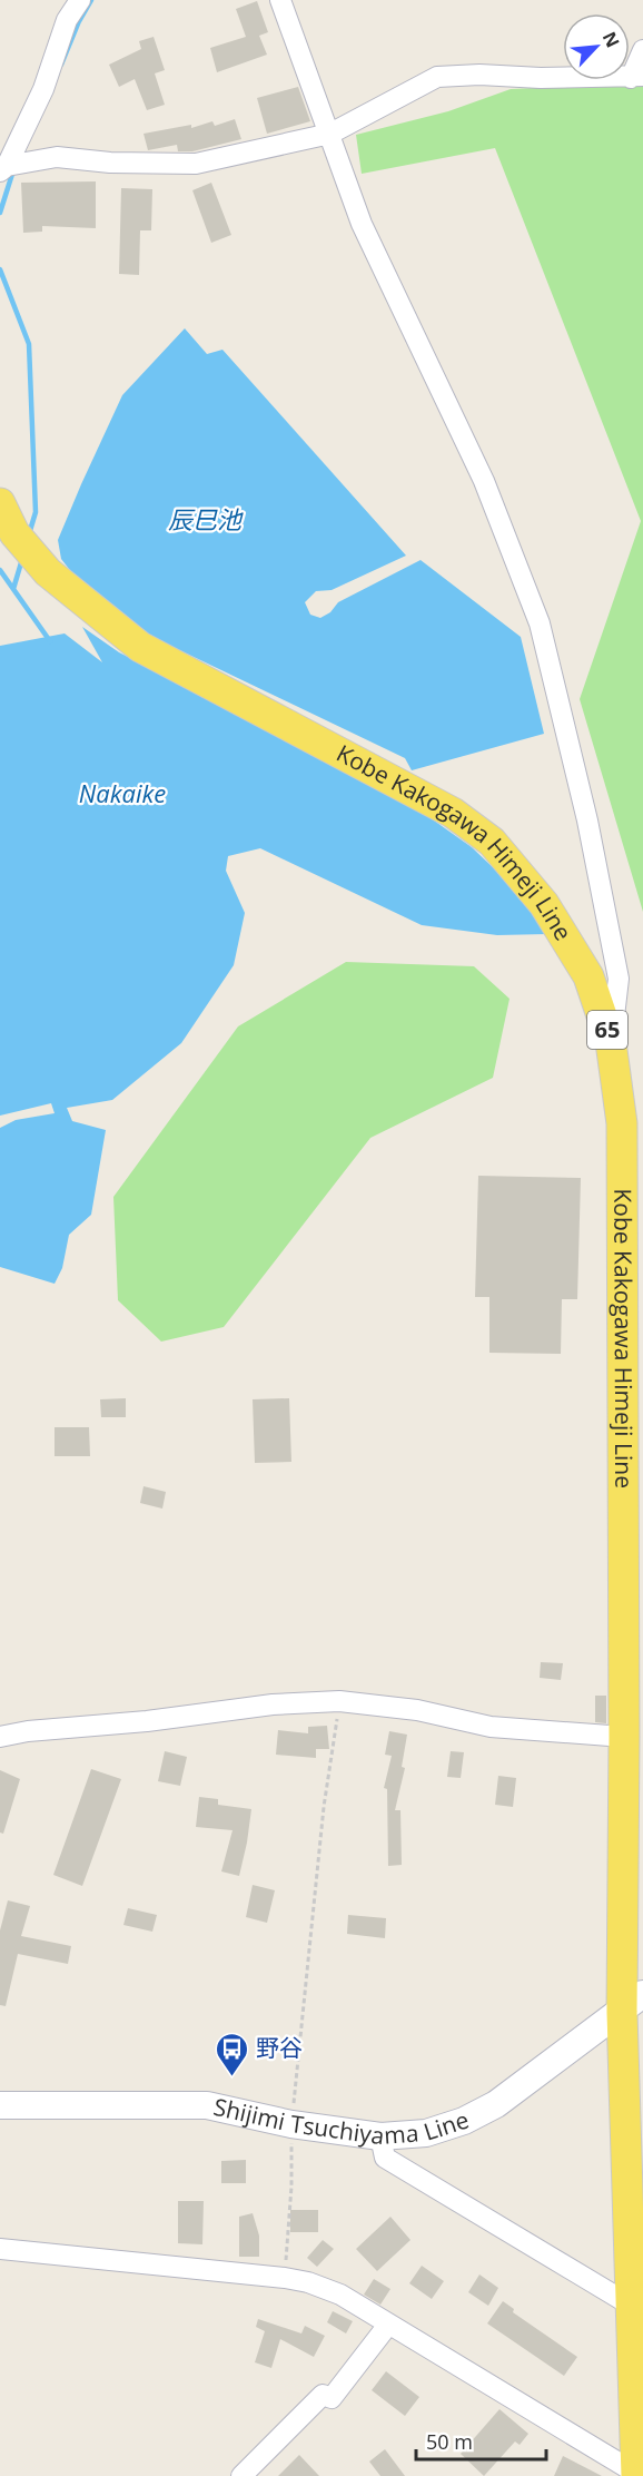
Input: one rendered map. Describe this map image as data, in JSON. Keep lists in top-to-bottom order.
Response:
{
  "streets": {
    "main road": ["Kobe Kakogawa Himeji Line", "65", "Shijimi Tsuchiyama Line"]
  },
  "crossings": [
    ["Kobe Kakogawa Himeji Line", "Shijimi Tsuchiyama Line"]
  ],
  "water": ["辰巳池", "Nakaike"],
  "places": {
    "bus stop": ["野谷"]
  },
  "scale_bar": "50 m",
  "north": "top right"
}
